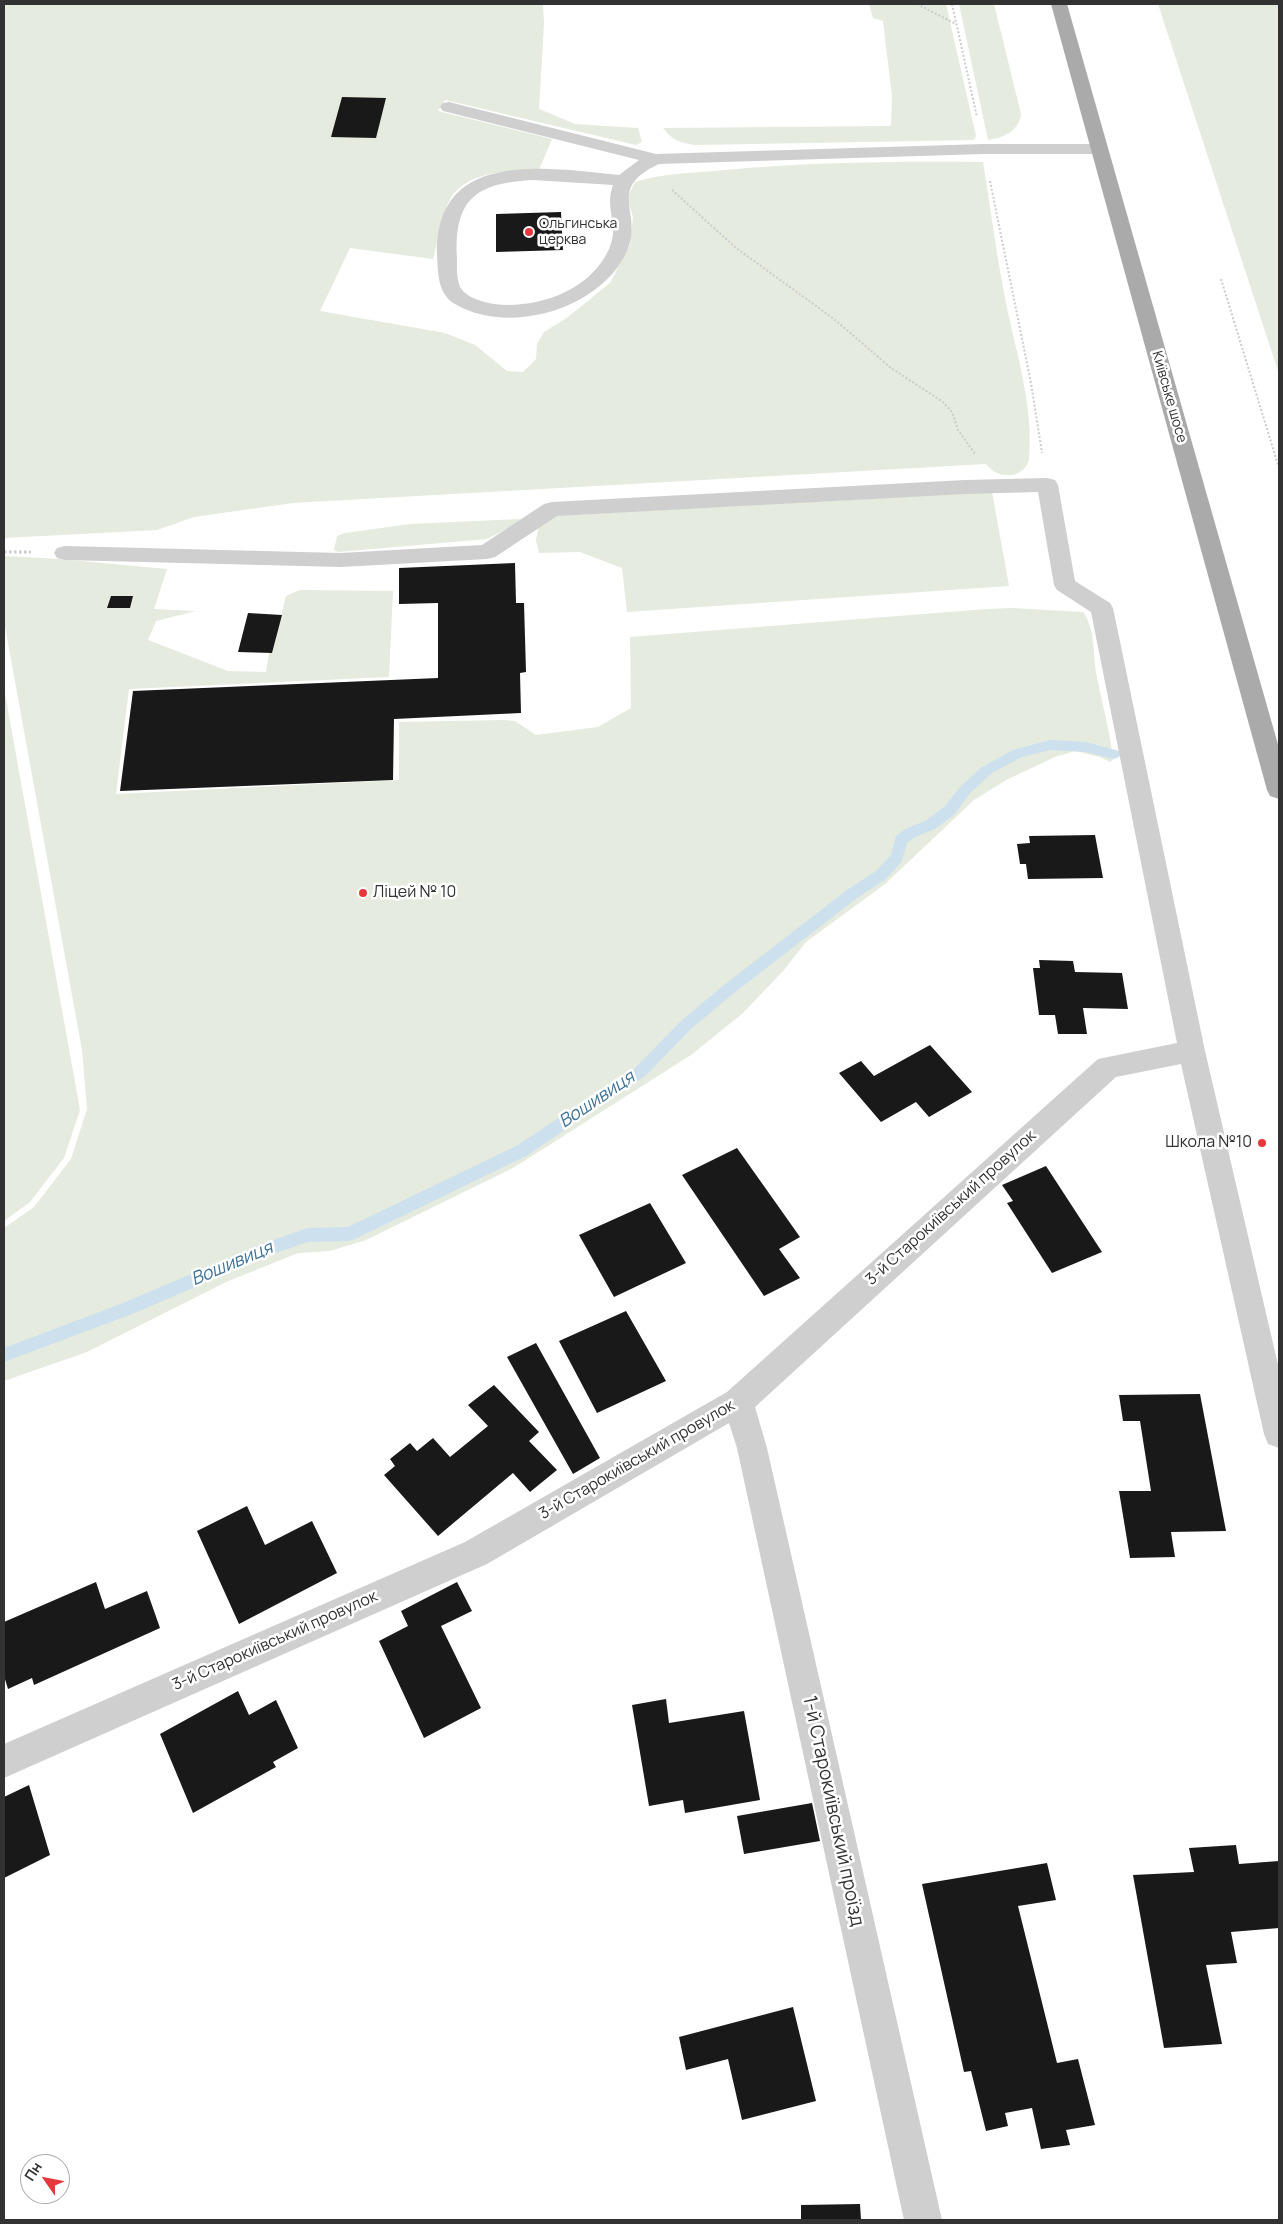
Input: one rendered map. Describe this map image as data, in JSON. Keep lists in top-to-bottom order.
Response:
{
  "streets": {
    "main road": ["Київське шосе"],
    "street": ["3-й Старокиївський провулок", "1-й Старокиївський проїзд"]
  },
  "crossings": [
    ["3-й Старокиївський провулок", "1-й Старокиївський проїзд"]
  ],
  "water": ["Вошивиця"],
  "places": ["Ольгинська церква", "Ліцей № 10", "Школа №10"],
  "north": "top left"
}
